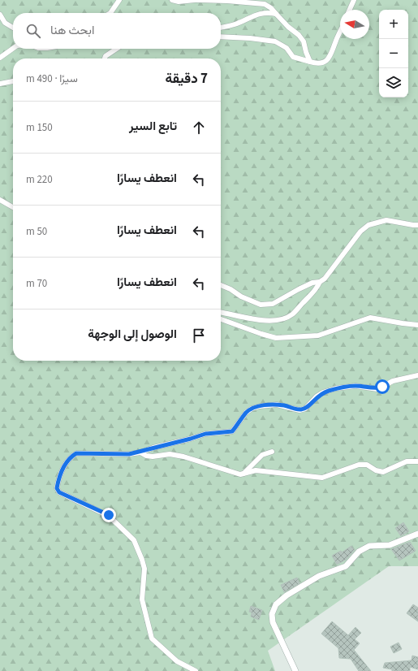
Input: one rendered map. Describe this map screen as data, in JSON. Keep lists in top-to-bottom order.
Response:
{
  "north": "left",
  "page": {
    "map_buttons": ["+", "−"],
    "search": "ابحث هنا",
    "heading": ["7 دقيقة", "سيرًا · 490 m"],
    "list": [
      ["تابع السير", "150 m"],
      ["انعطف يسارًا", "220 m"],
      ["انعطف يسارًا", "50 m"],
      ["انعطف يسارًا", "70 m"],
      "الوصول إلى الوجهة"
    ]
  }
}
